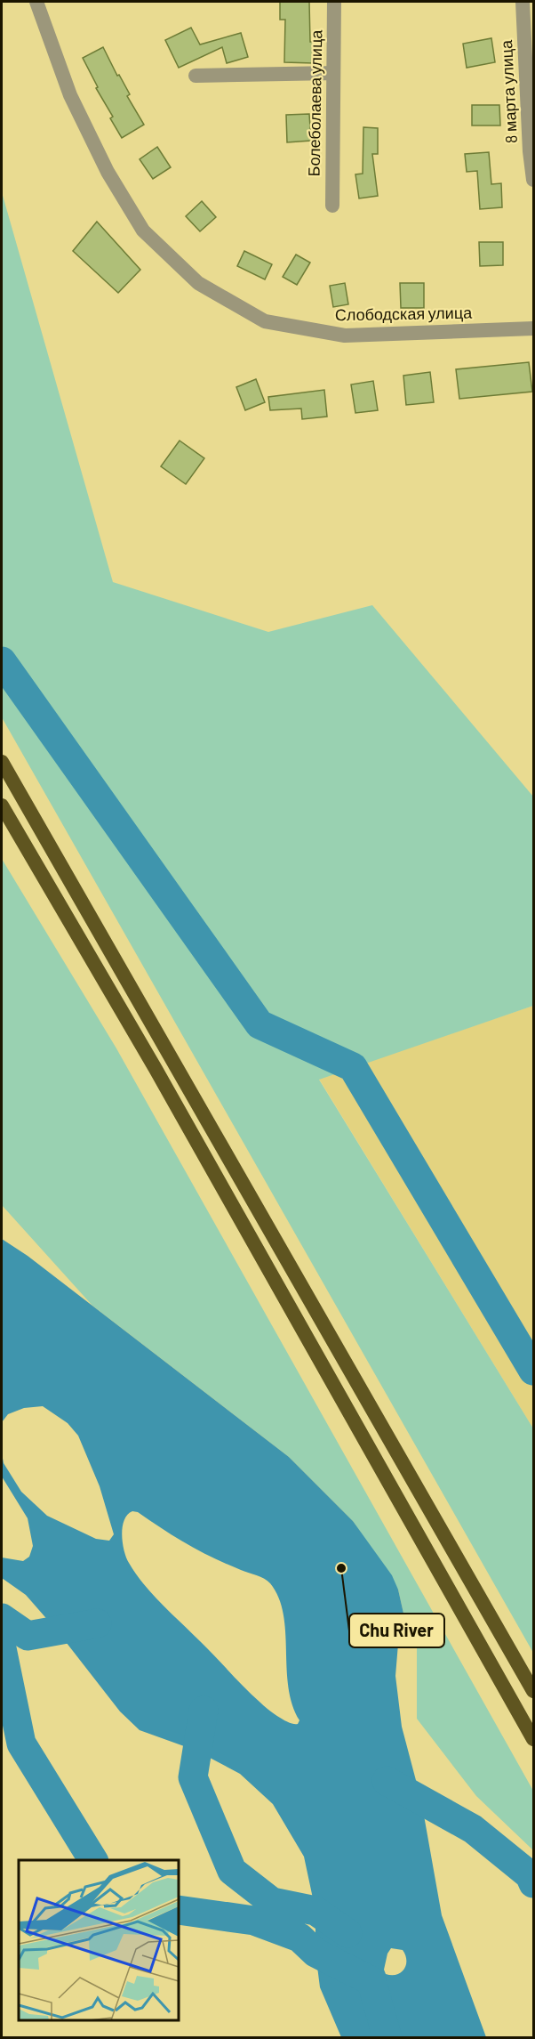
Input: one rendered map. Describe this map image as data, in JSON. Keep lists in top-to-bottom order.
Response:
{
  "streets": {
    "street": ["8 марта улица", "Болеболаева улица", "Слободская улица"]
  },
  "places": ["Chu River"]
}
